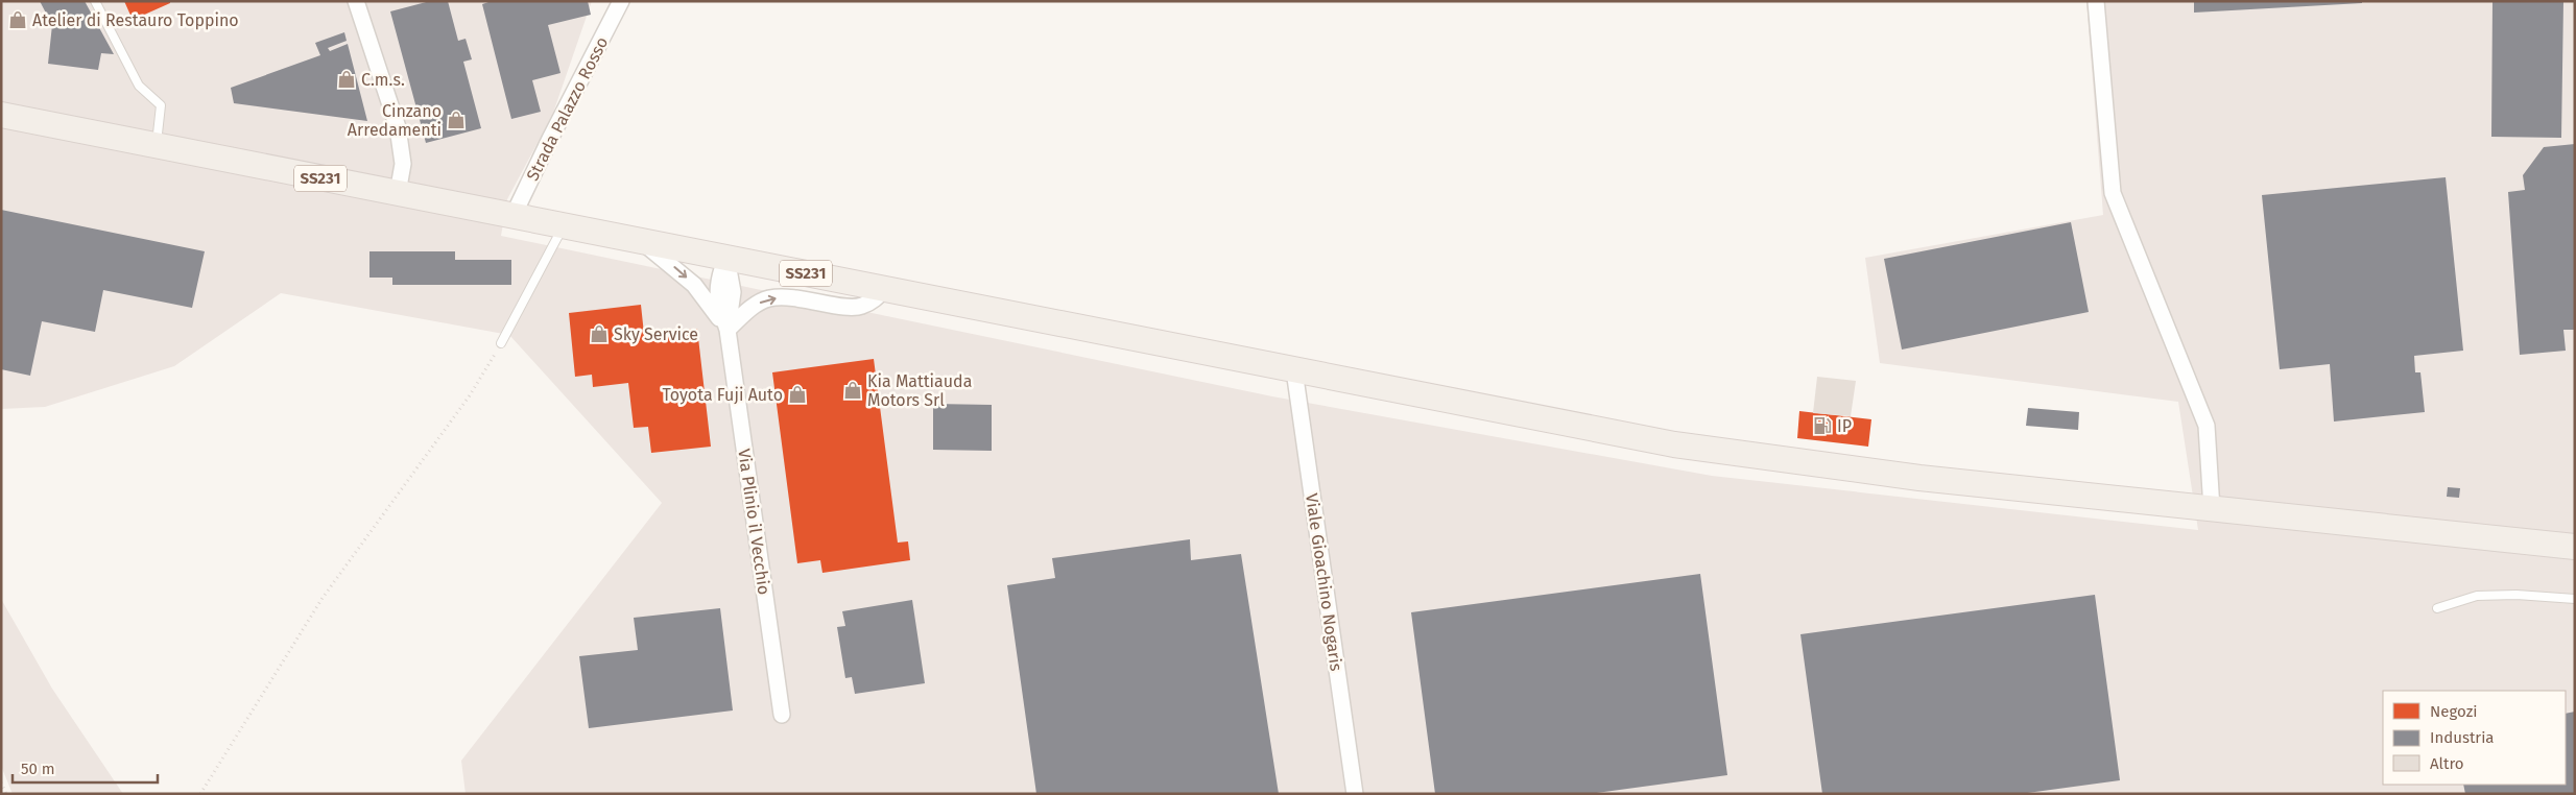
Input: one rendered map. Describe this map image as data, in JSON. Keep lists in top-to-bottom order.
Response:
{
  "streets": {
    "main road": ["SS231"],
    "street": ["Strada Palazzo Rosso", "Via Plinio il Vecchio", "Viale Gioachino Nogaris"]
  },
  "crossings": [
    ["Strada Palazzo Rosso", "SS231"],
    ["SS231", "Via Plinio il Vecchio"]
  ],
  "places": {
    "shop": [
      "Atelier di Restauro Toppino",
      "C.m.s.",
      "Cinzano Arredamenti",
      "Sky Service",
      "Kia Mattiauda Motors Srl",
      "Toyota Fuji Auto"
    ],
    "fuel station": ["IP"]
  },
  "legend": ["Negozi", "Industria", "Altro"],
  "scale_bar": "50 m"
}
